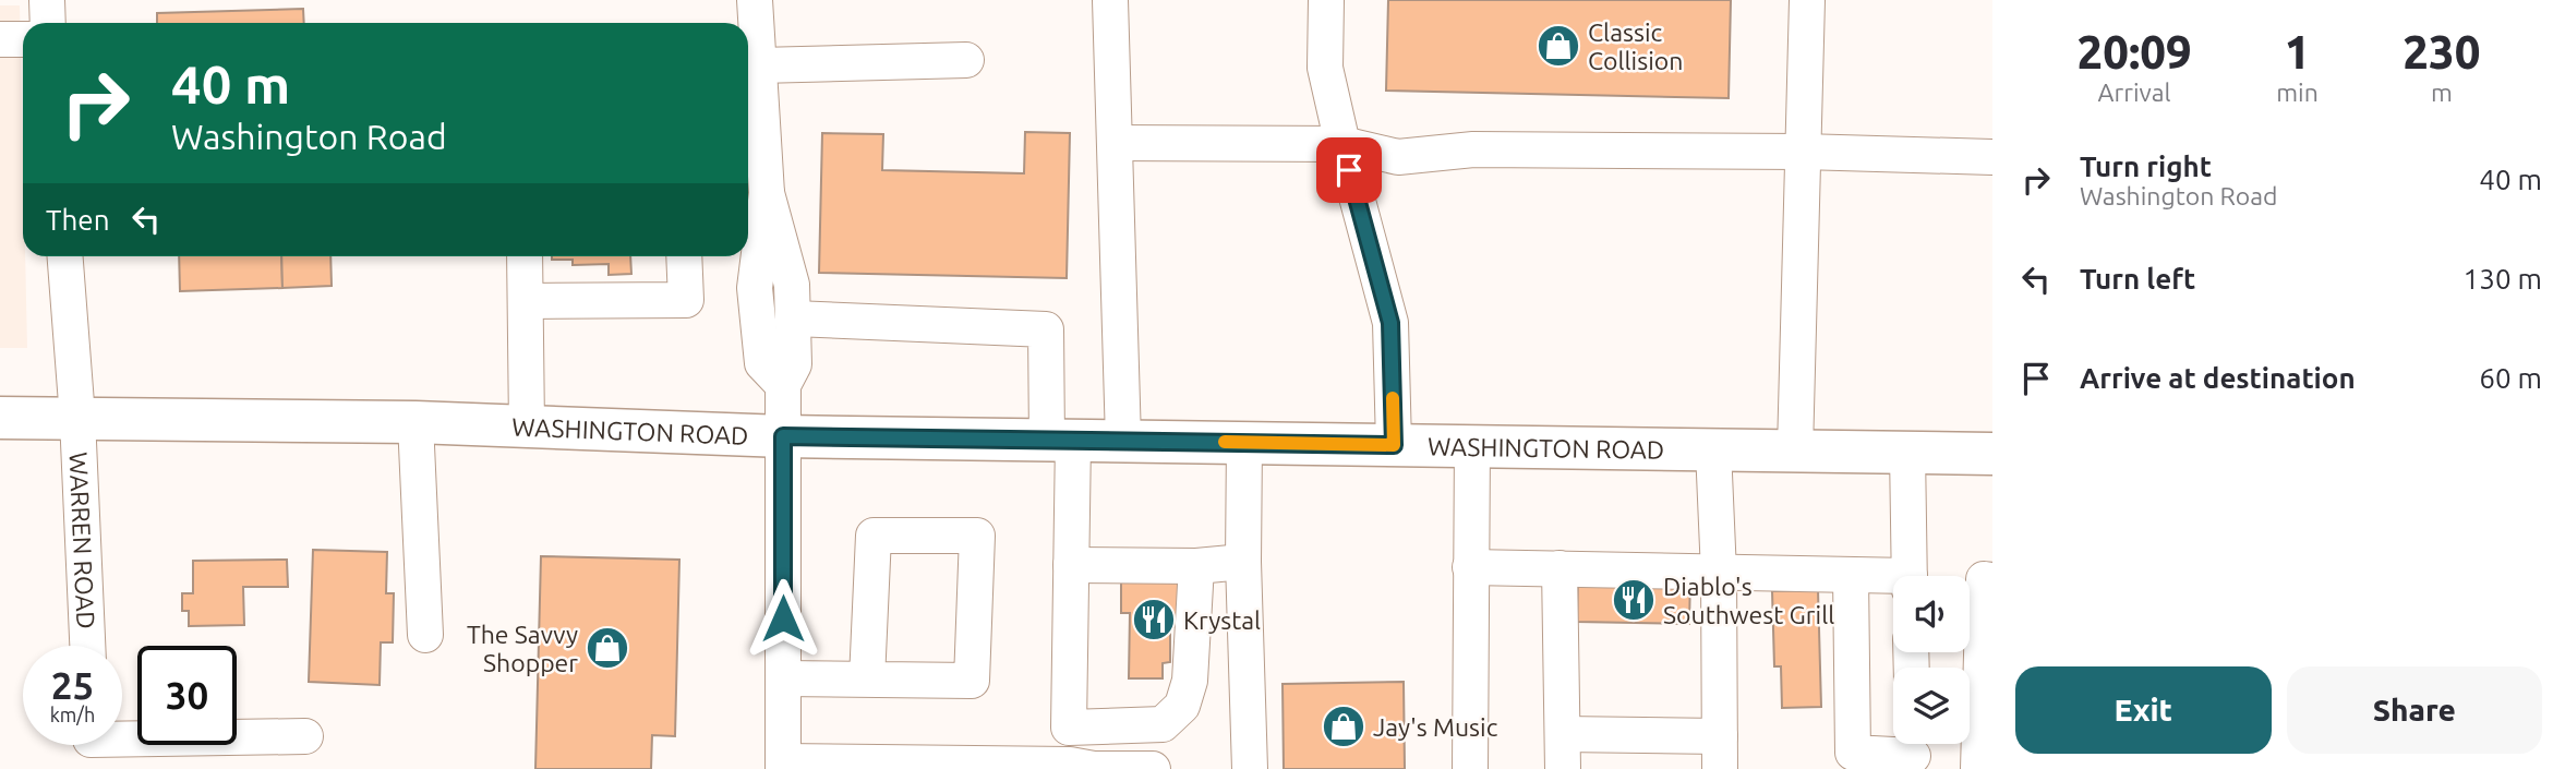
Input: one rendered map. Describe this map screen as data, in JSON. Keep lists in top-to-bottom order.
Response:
{
  "streets": {
    "main road": ["WASHINGTON ROAD"],
    "street": ["WARREN ROAD"]
  },
  "crossings": [
    ["WASHINGTON ROAD", "WARREN ROAD"]
  ],
  "places": {
    "shop": ["Classic Collision", "The Savvy Shopper", "Jay's Music"],
    "restaurant": ["Diablo's Southwest Grill", "Krystal"]
  },
  "page": {
    "eta": [
      "20:09",
      "Arrival",
      "1",
      "min",
      "230",
      "m"
    ],
    "turn": ["40 m", "Washington Road"],
    "list": [
      {
        "name": "Turn right",
        "note": "Washington Road",
        "value": "40 m"
      },
      {
        "name": "Turn left",
        "value": "130 m"
      },
      {
        "name": "Arrive at destination",
        "value": "60 m"
      }
    ],
    "then": "Then",
    "speed": "25 km/h",
    "limit": "30",
    "buttons": ["Exit", "Share"]
  }
}
